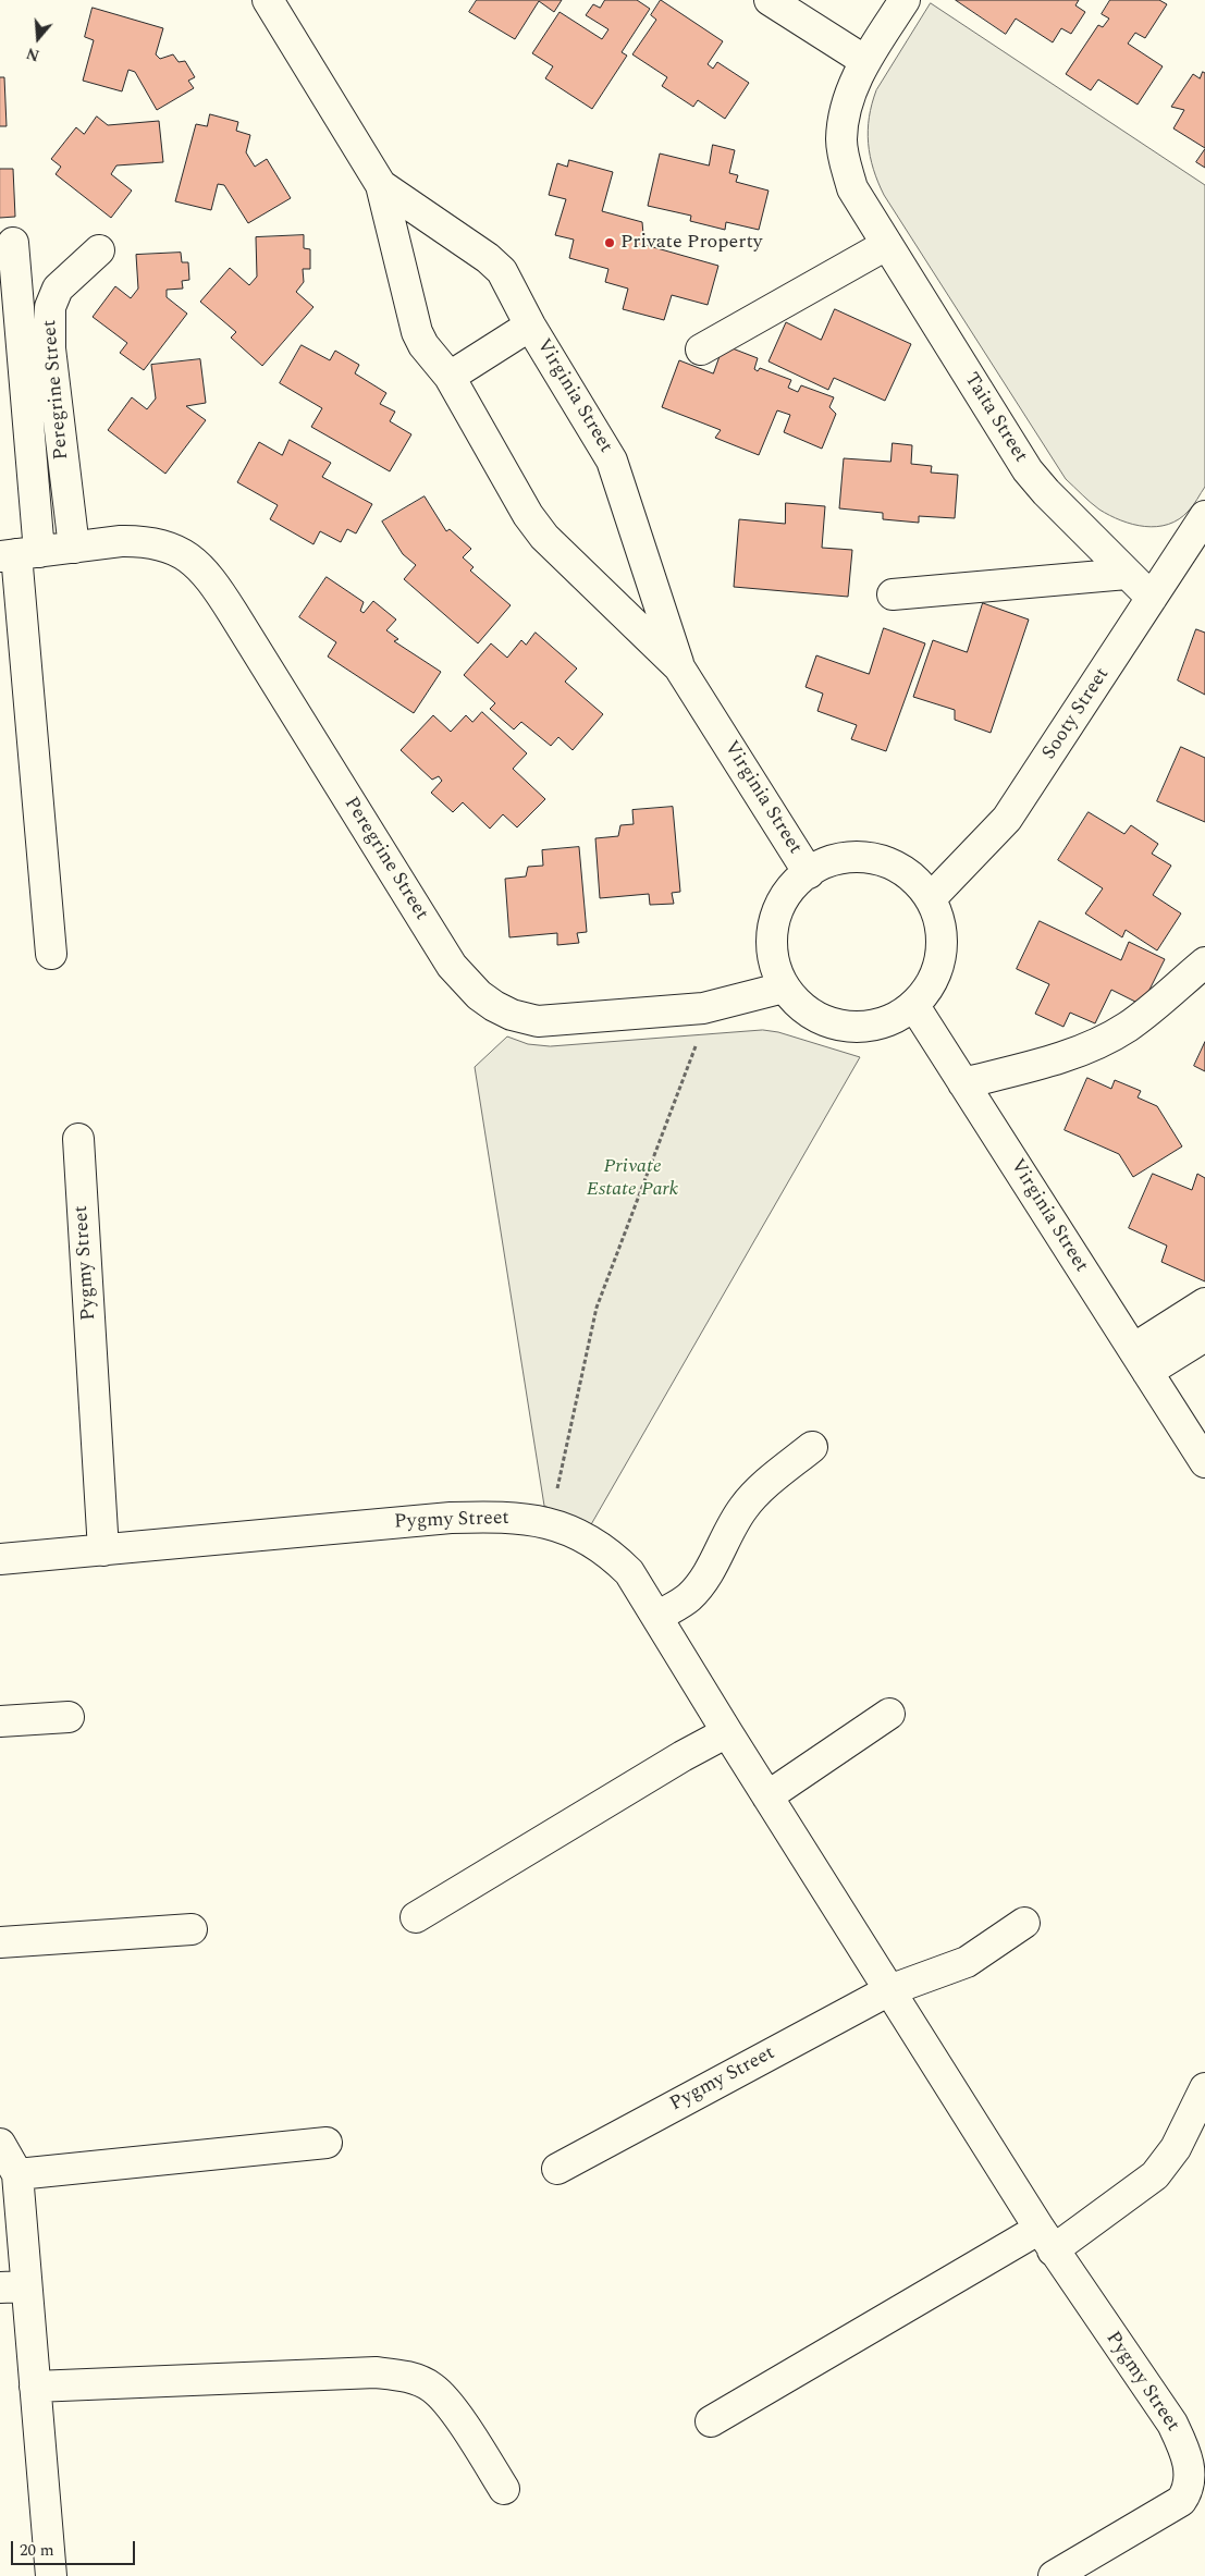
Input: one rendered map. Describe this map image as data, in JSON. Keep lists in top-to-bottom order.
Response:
{
  "streets": {
    "street": [
      "Peregrine Street",
      "Virginia Street",
      "Taita Street",
      "Sooty Street",
      "Pygmy Street"
    ]
  },
  "crossings": [
    ["Peregrine Street", "Virginia Street"],
    ["Peregrine Street", "Sooty Street"],
    ["Virginia Street", "Sooty Street"],
    ["Taita Street", "Sooty Street"]
  ],
  "parks": ["Private Estate Park"],
  "places": ["Private Property"],
  "scale_bar": "20 m",
  "north": "bottom"
}
